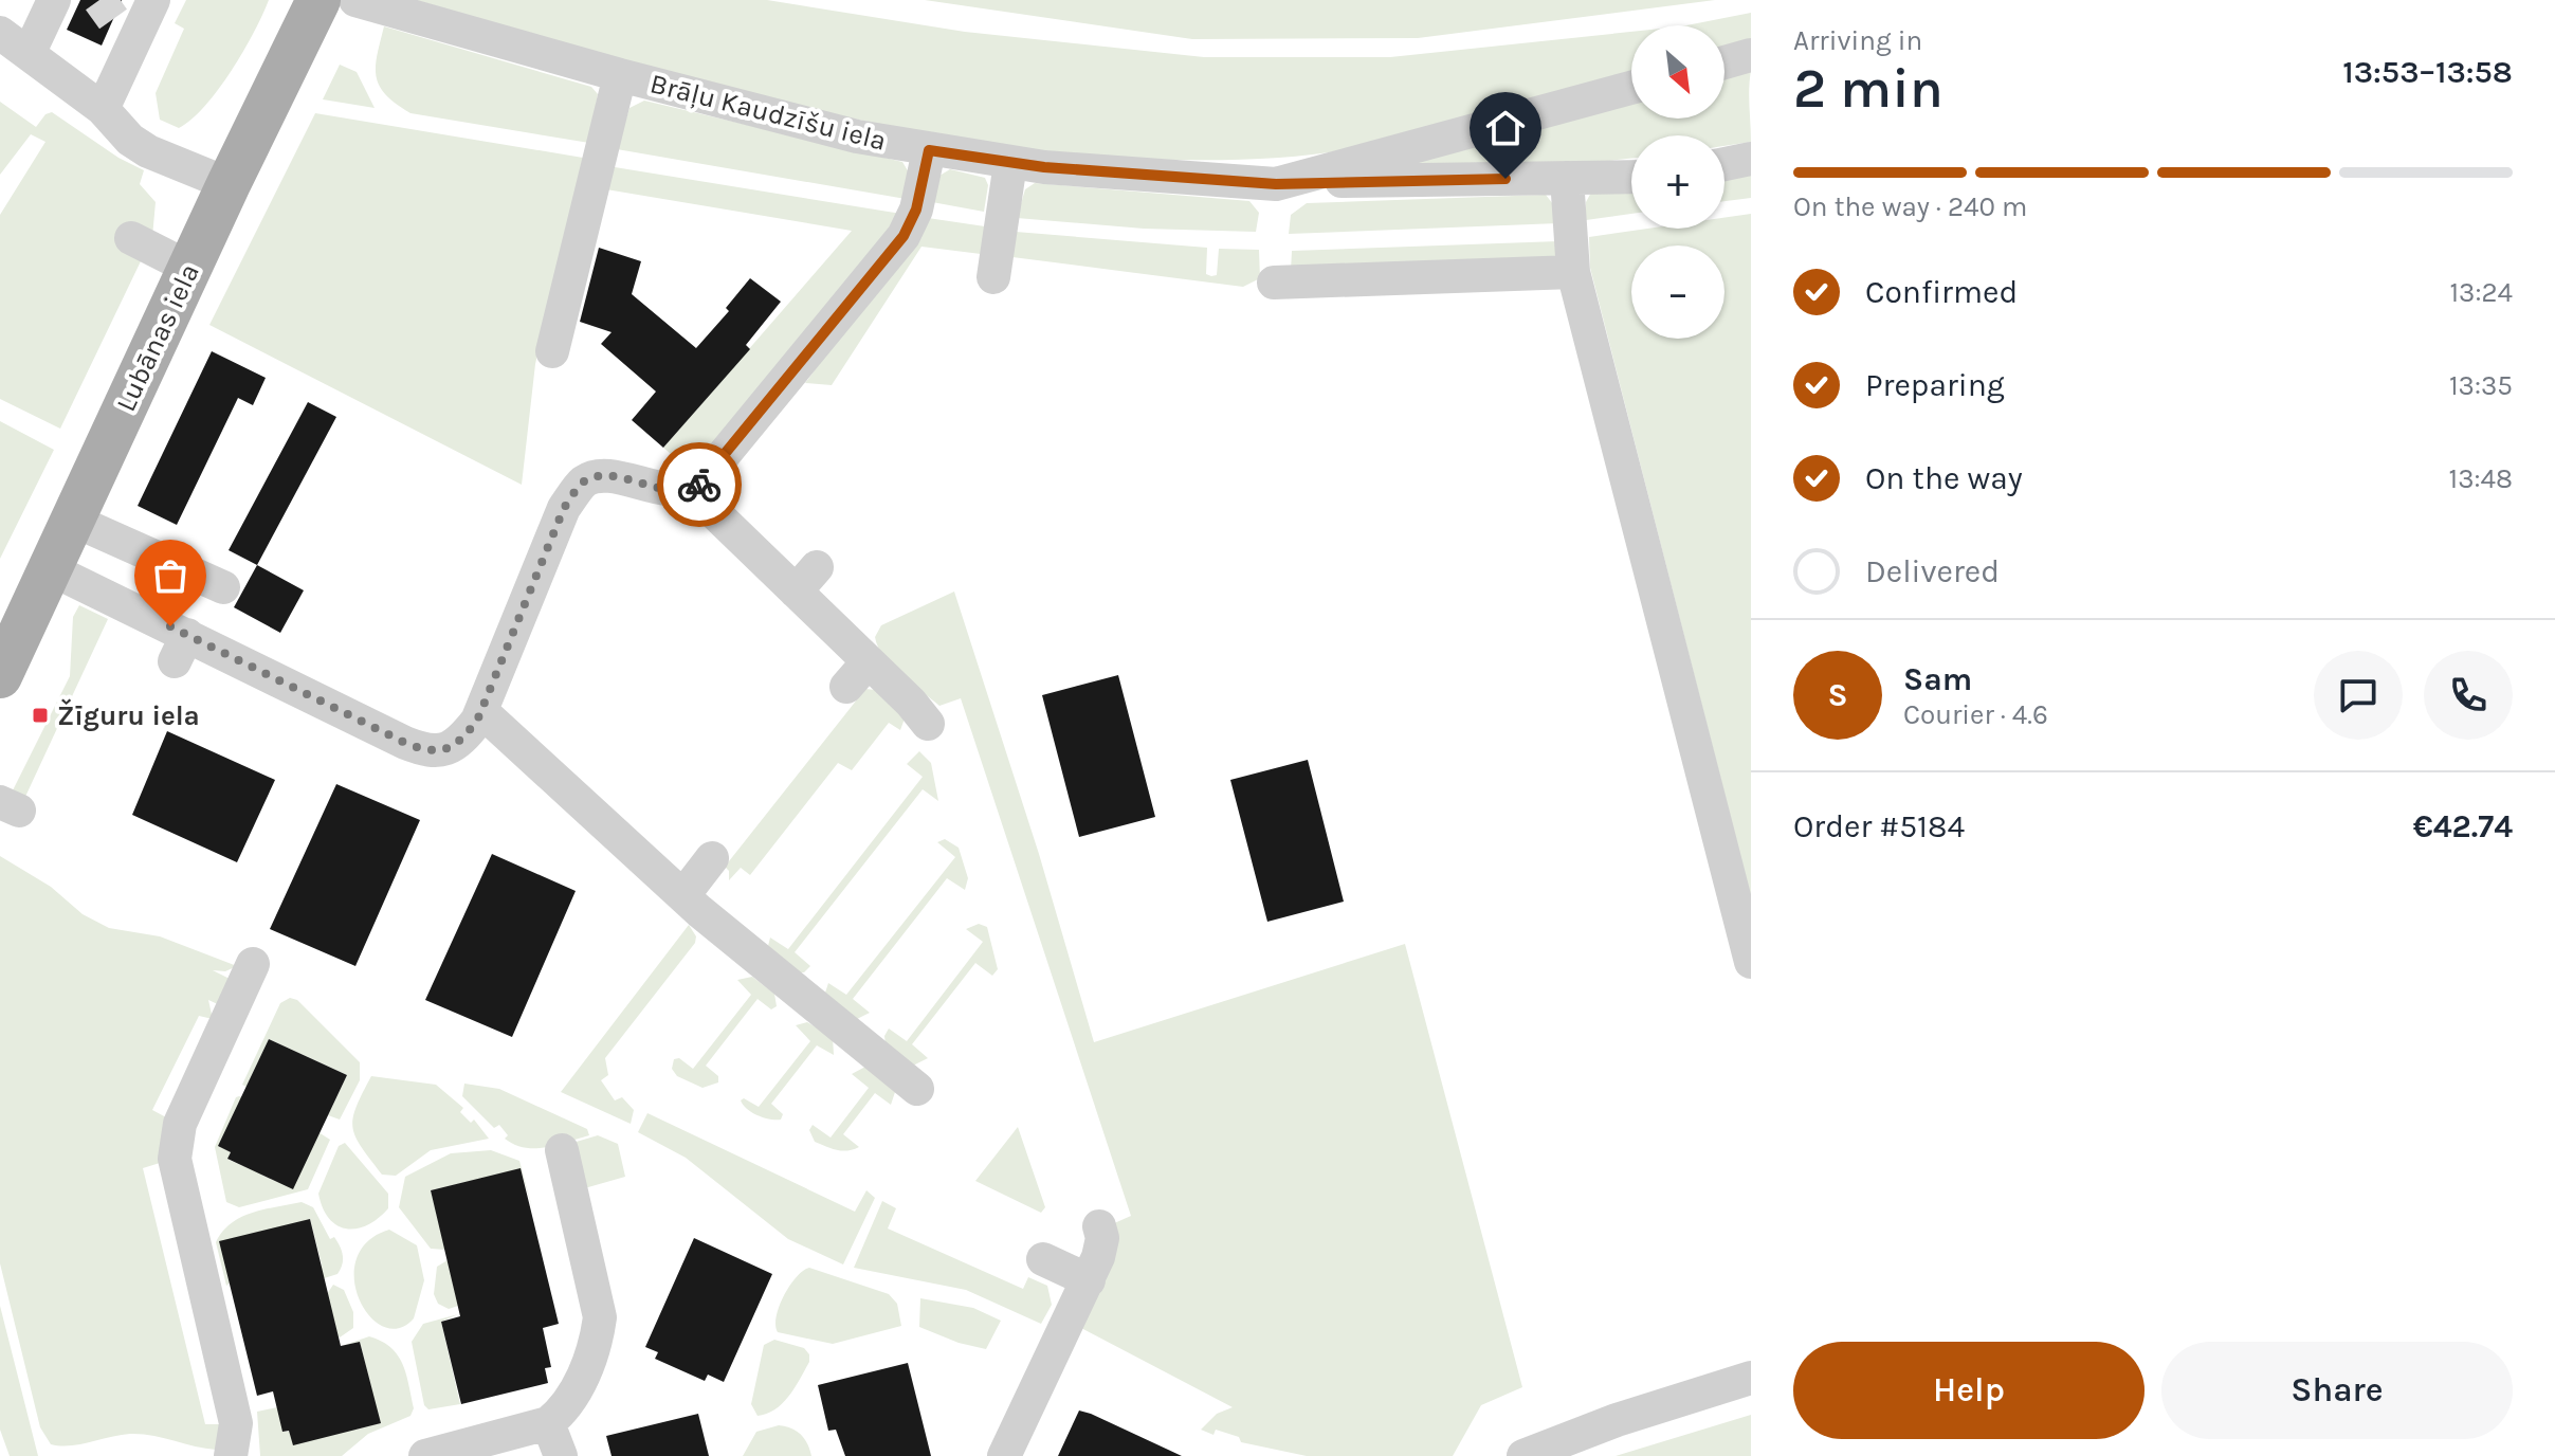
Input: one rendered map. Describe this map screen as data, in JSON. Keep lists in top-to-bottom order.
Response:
{
  "streets": {
    "main road": ["Lubānas iela"],
    "street": ["Brāļu Kaudzīšu iela"]
  },
  "places": {
    "transit": ["Žīguru iela"]
  },
  "north": "bottom right",
  "page": {
    "heading": ["2 min", "Arriving in", "13:53–13:58"],
    "panel": [
      "Sam",
      "Courier · 4.6",
      "Order #5184",
      "€42.74"
    ],
    "map_buttons": ["+", "−"],
    "bar": "On the way · 240 m",
    "list": [
      ["Confirmed", "13:24"],
      ["Preparing", "13:35"],
      ["On the way", "13:48"],
      "Delivered"
    ],
    "round": "S",
    "buttons": ["Help", "Share"]
  }
}
